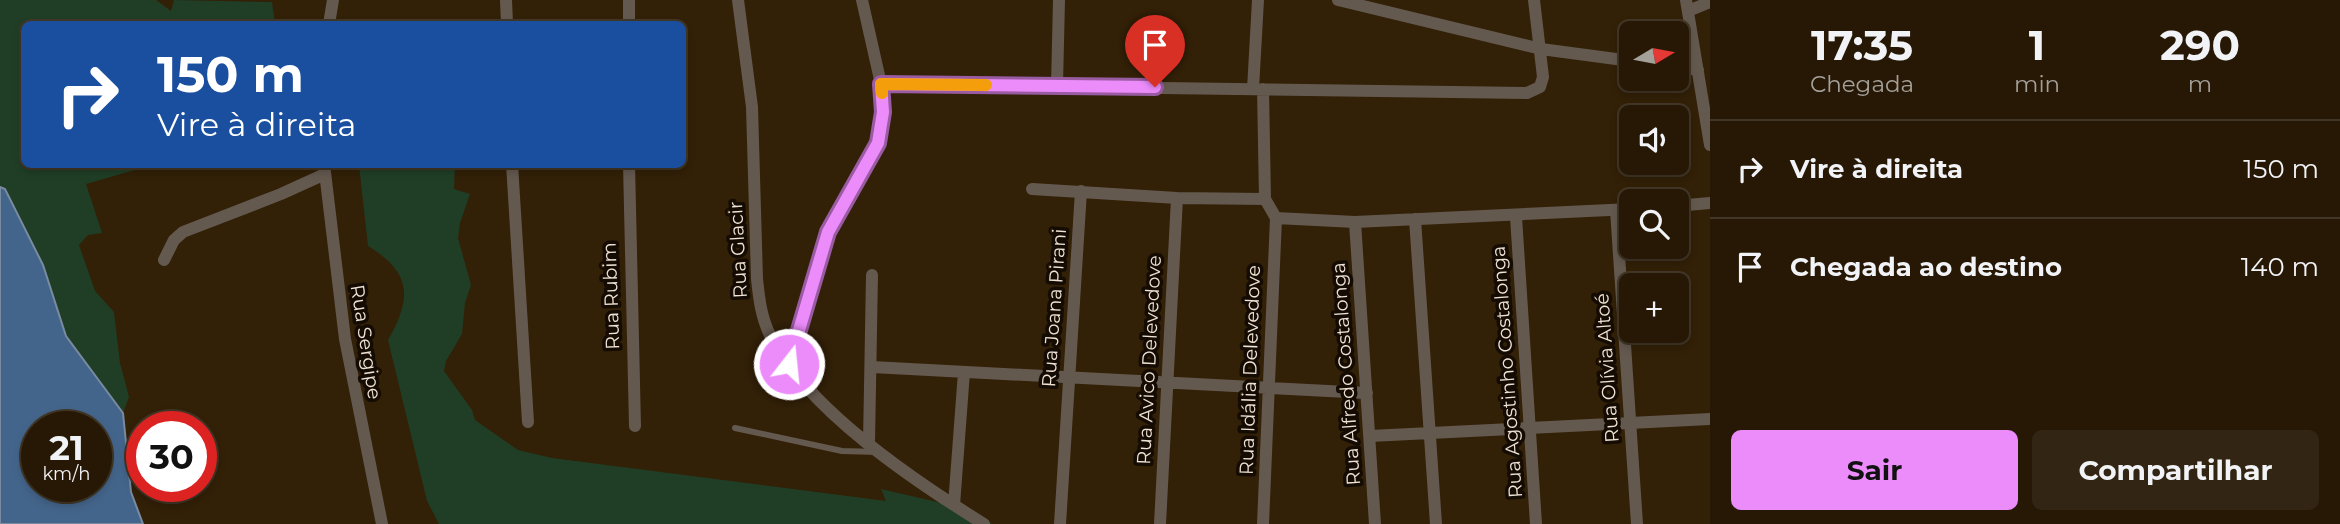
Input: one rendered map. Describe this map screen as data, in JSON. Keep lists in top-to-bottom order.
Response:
{
  "streets": {
    "street": [
      "Rua Glacir",
      "Rua Rubim",
      "Rua Joana Pirani",
      "Rua Sergipe",
      "Rua Avico Delevedove",
      "Rua Olívia Altoé",
      "Rua Idália Delevedove",
      "Rua Agostinho Costalonga",
      "Rua Alfredo Costalonga"
    ]
  },
  "north": "right",
  "page": {
    "eta": [
      "17:35",
      "Chegada",
      "1",
      "min",
      "290",
      "m"
    ],
    "map_buttons": "+",
    "turn": ["150 m", "Vire à direita"],
    "list": [
      {
        "name": "Vire à direita",
        "value": "150 m"
      },
      {
        "name": "Chegada ao destino",
        "value": "140 m"
      }
    ],
    "speed": "21 km/h",
    "limit": "30",
    "buttons": ["Sair", "Compartilhar"]
  }
}
